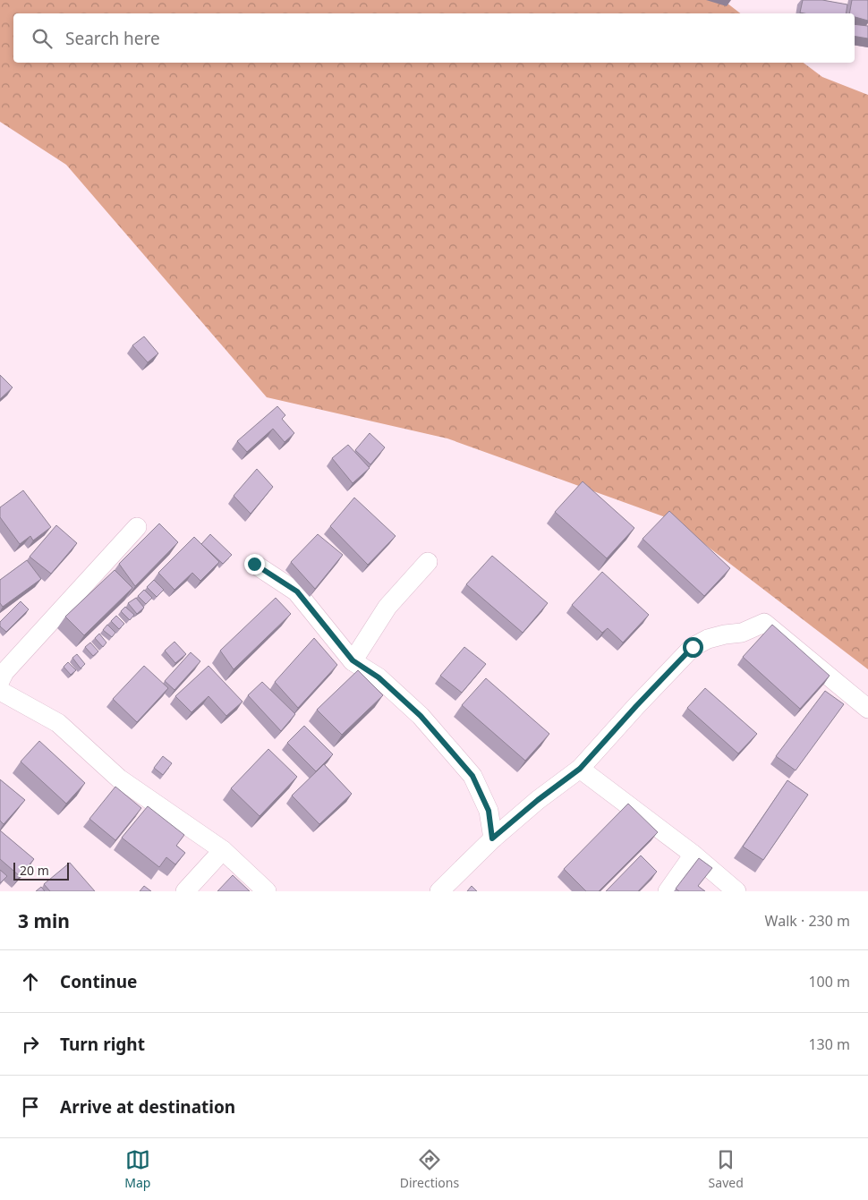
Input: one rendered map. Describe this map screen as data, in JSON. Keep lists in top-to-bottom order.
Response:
{
  "scale_bar": "20 m",
  "page": {
    "search": "Search here",
    "scale": "20 m",
    "heading": ["3 min", "Walk · 230 m"],
    "list": [
      ["Continue", "100 m"],
      ["Turn right", "130 m"],
      "Arrive at destination"
    ],
    "nav": ["Map", "Directions", "Saved"]
  }
}
